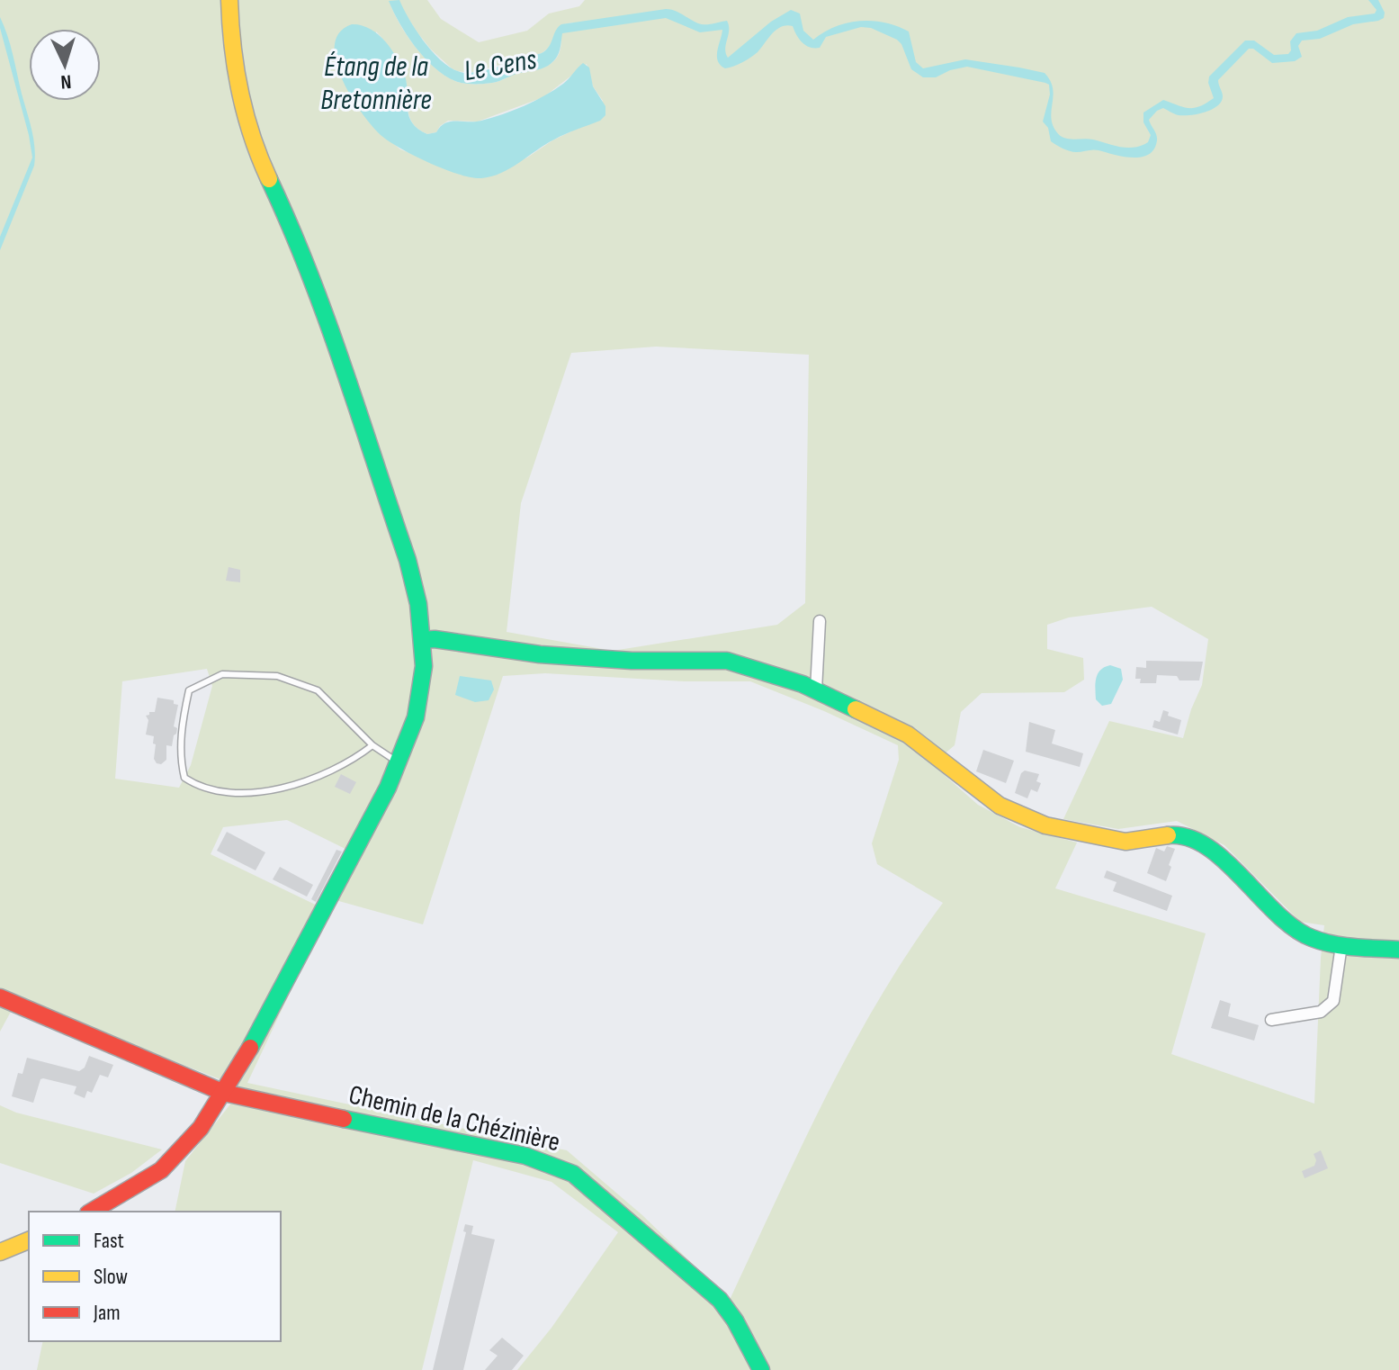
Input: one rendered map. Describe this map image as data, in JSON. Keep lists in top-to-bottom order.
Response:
{
  "streets": {
    "street": ["Chemin de la Chézinière"]
  },
  "water": ["Le Cens", "Étang de la Bretonnière"],
  "legend": ["Fast", "Slow", "Jam"],
  "north": "bottom"
}
